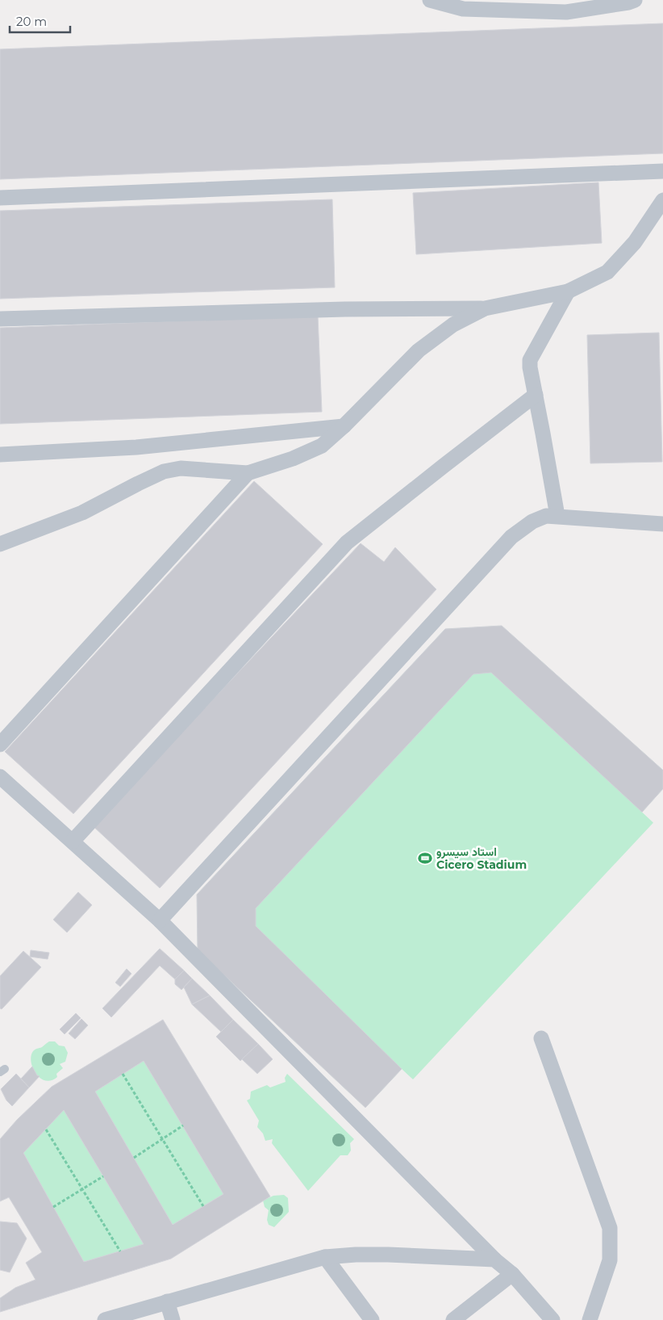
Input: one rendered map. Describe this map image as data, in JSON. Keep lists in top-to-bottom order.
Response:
{
  "places": {
    "sports": ["استاد سيسرو Cicero Stadium"]
  },
  "scale_bar": "20 m"
}
